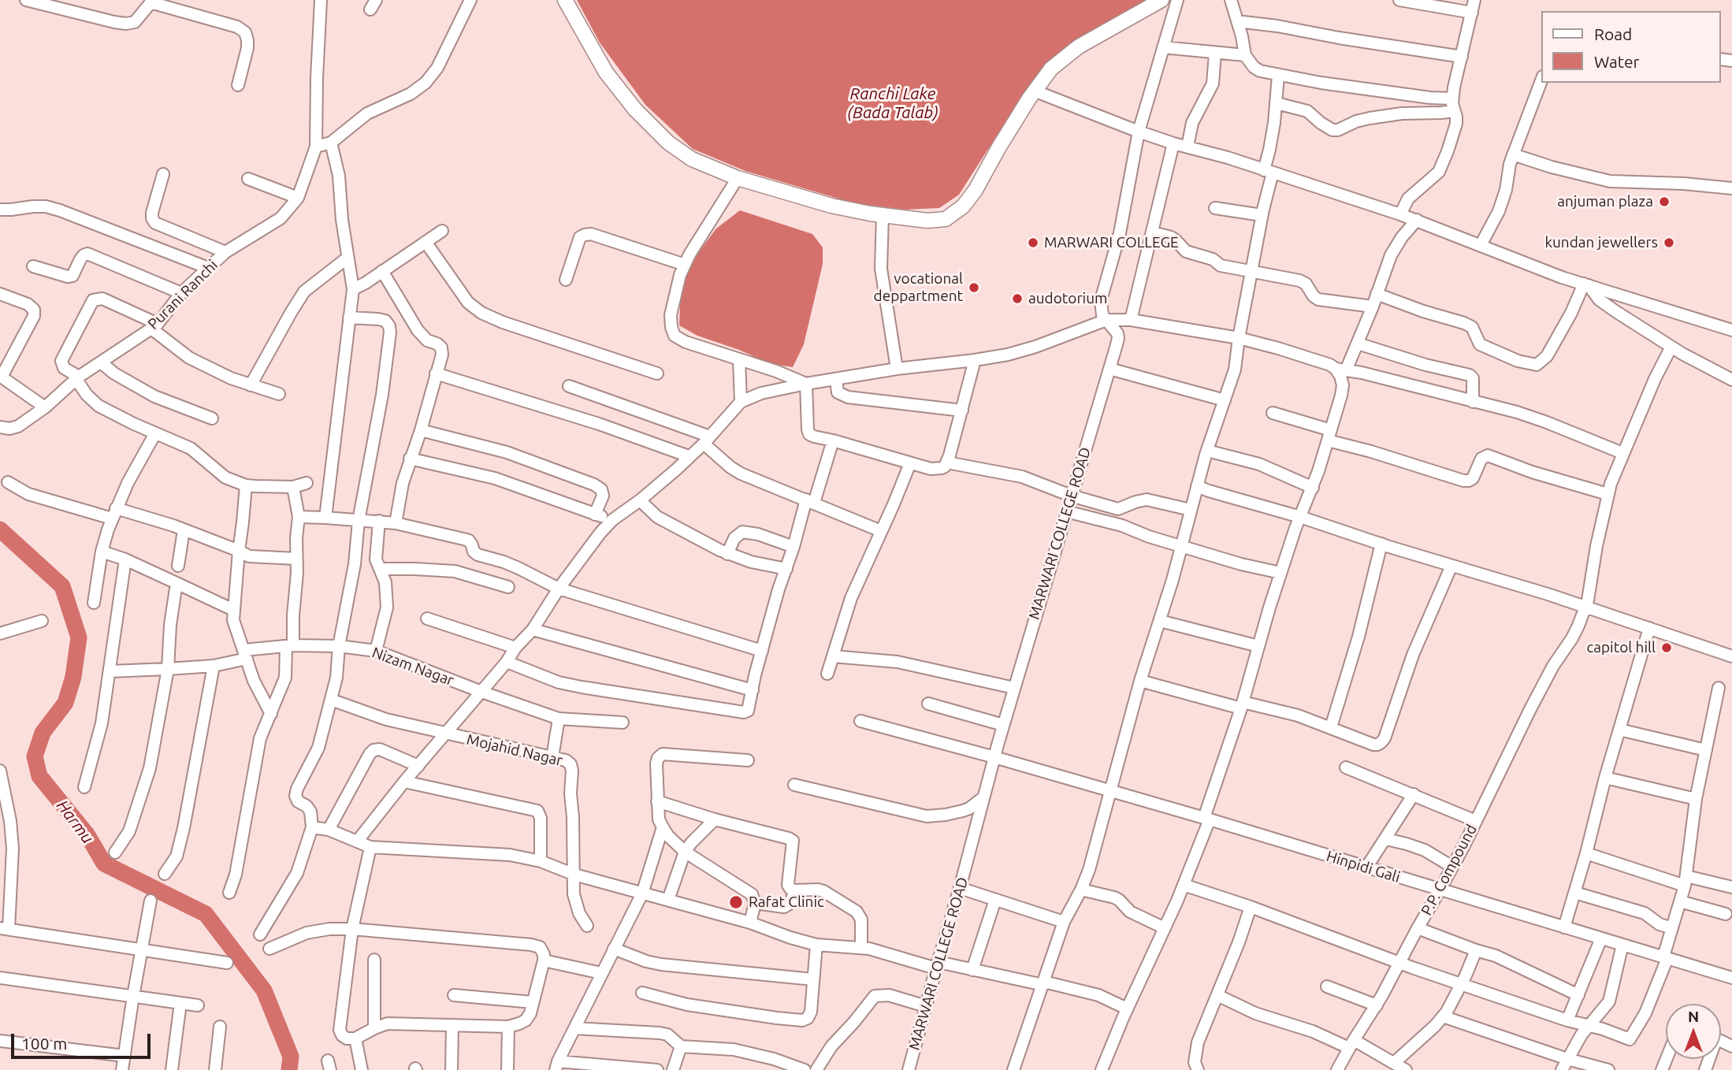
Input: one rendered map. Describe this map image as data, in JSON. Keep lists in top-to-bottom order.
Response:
{
  "streets": {
    "street": [
      "Purani Ranchi",
      "MARWARI COLLEGE ROAD",
      "Nizam Nagar",
      "Mojahid Nagar",
      "Hinpidi Gali",
      "P.P. Compound"
    ]
  },
  "crossings": [
    ["MARWARI COLLEGE ROAD", "Hinpidi Gali"],
    ["Hinpidi Gali", "P.P. Compound"]
  ],
  "water": ["Ranchi Lake (Bada Talab)", "Harmu"],
  "places": [
    "anjuman plaza",
    "MARWARI COLLEGE",
    "kundan jewellers",
    "vocational deppartment",
    "audotorium",
    "capitol hill",
    "Rafat Clinic"
  ],
  "legend": ["Road", "Water"],
  "scale_bar": "100 m",
  "north": "top"
}
